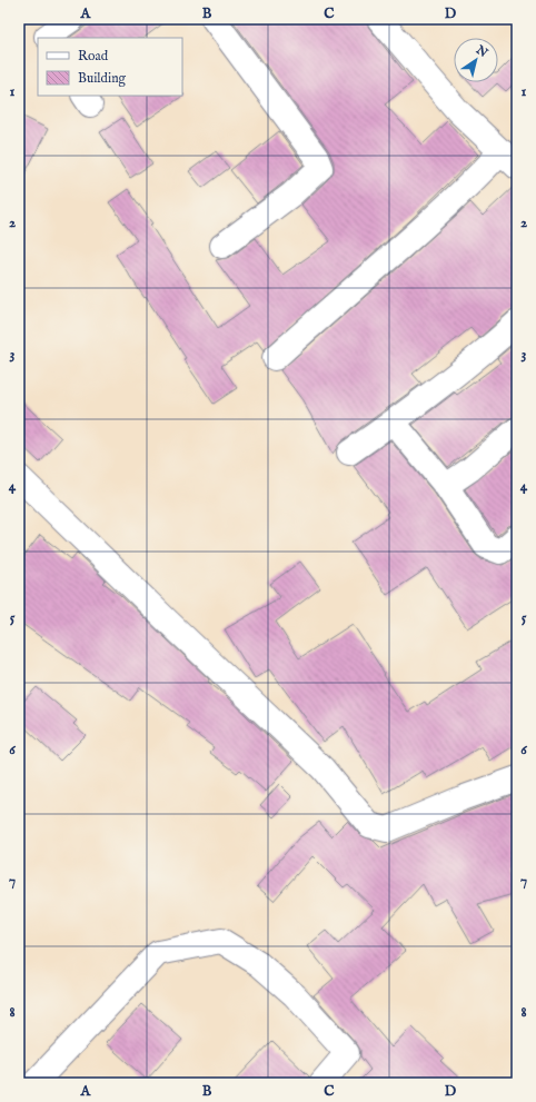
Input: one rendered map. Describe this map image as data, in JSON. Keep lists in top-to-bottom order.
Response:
{
  "legend": ["Road", "Building"],
  "north": "top right",
  "grid": {
    "columns": [
      "A",
      "B",
      "C",
      "D"
    ],
    "rows": [
      "1",
      "2",
      "3",
      "4",
      "5",
      "6",
      "7",
      "8"
    ]
  }
}
